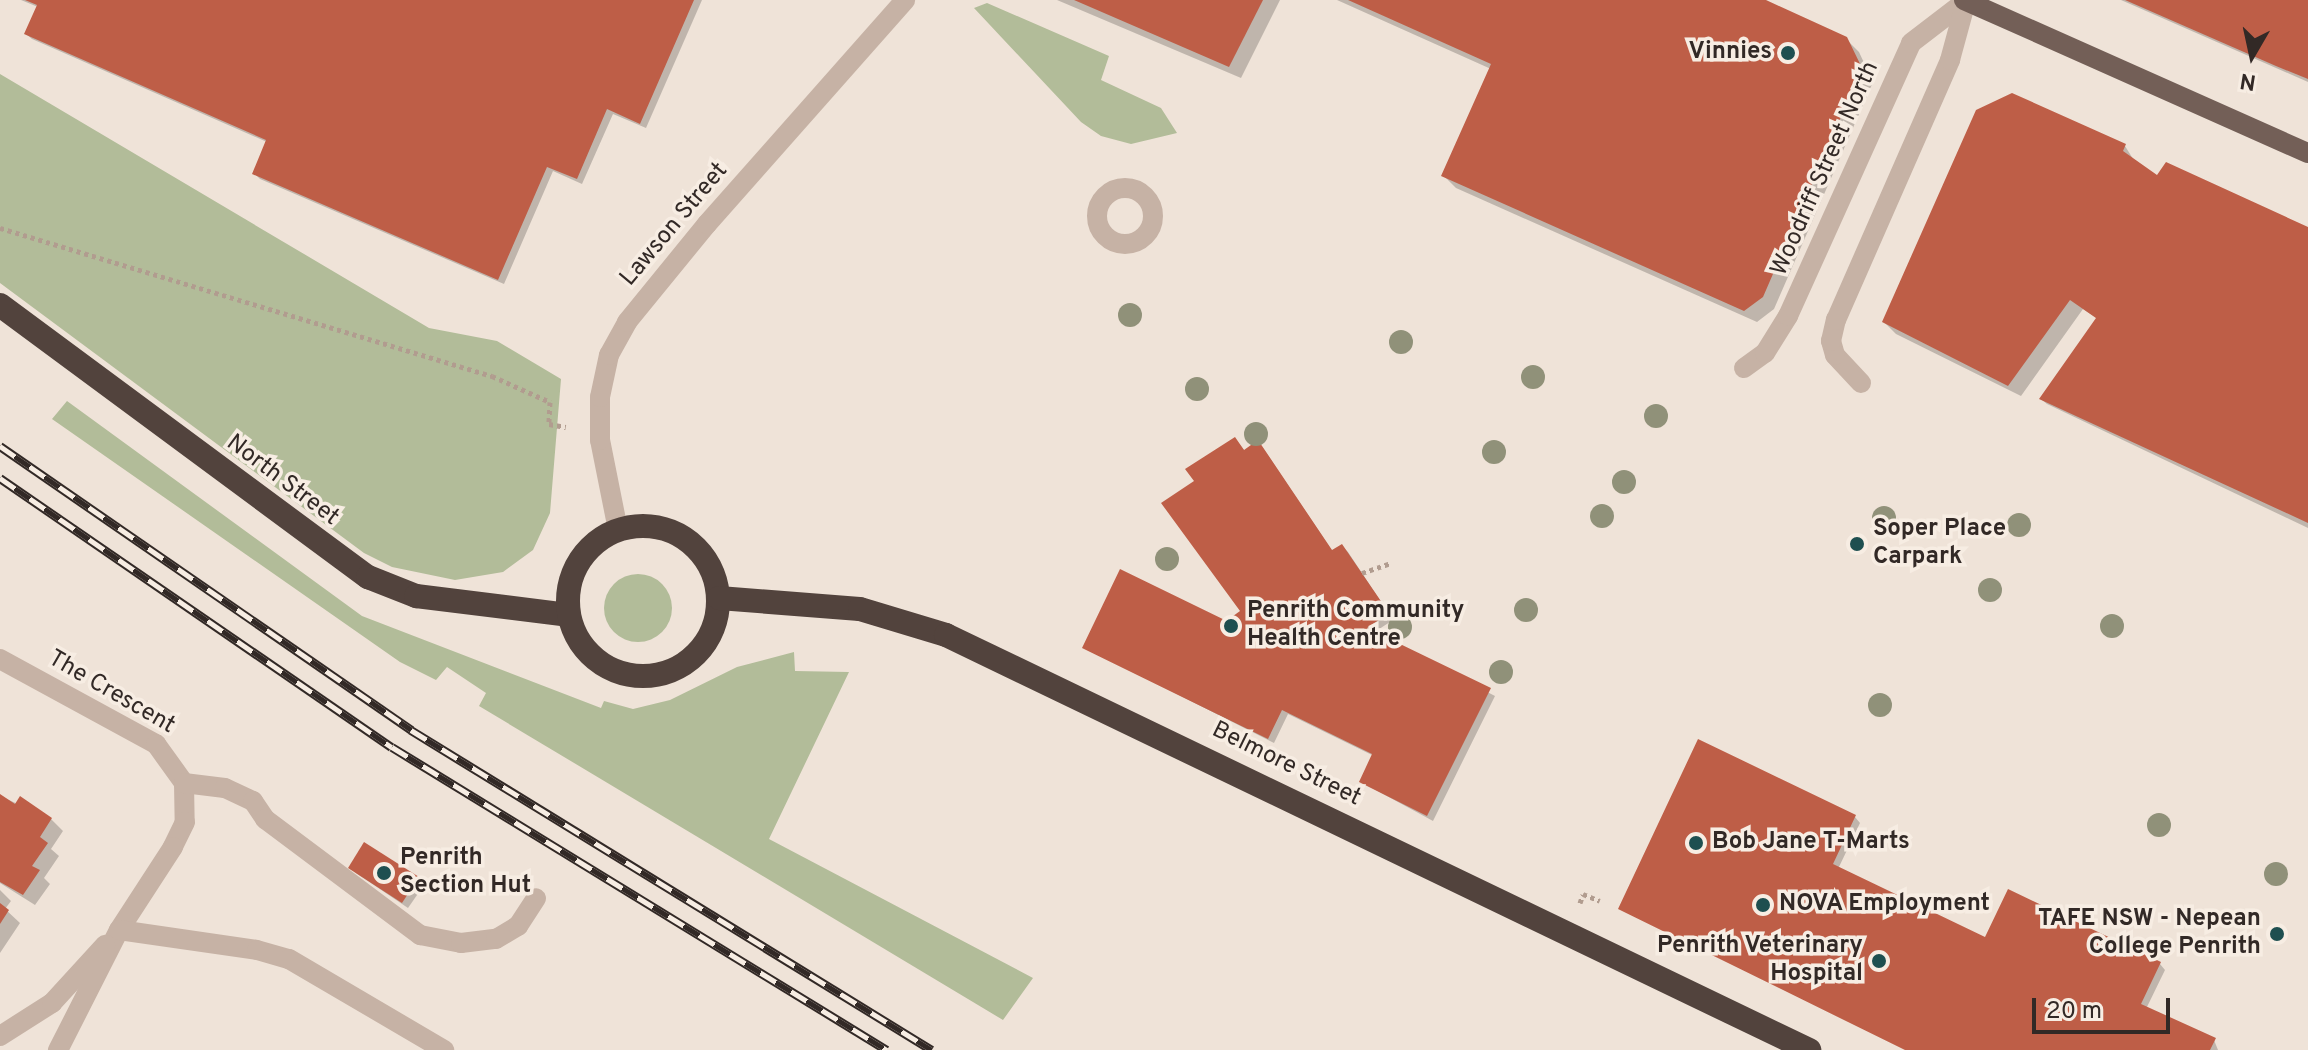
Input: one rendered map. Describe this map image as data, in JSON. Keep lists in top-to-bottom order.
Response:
{
  "streets": {
    "highway": ["North Street", "Belmore Street"],
    "street": ["Woodriff Street North", "Lawson Street", "The Crescent"]
  },
  "crossings": [
    ["Lawson Street", "North Street"],
    ["Lawson Street", "Belmore Street"],
    ["North Street", "Belmore Street"]
  ],
  "places": [
    "Vinnies",
    "Soper Place Carpark",
    "Penrith Community Health Centre",
    "Bob Jane T-Marts",
    "Penrith Section Hut",
    "NOVA Employment",
    "TAFE NSW - Nepean College Penrith",
    "Penrith Veterinary Hospital"
  ],
  "scale_bar": "20 m",
  "north": "bottom"
}
